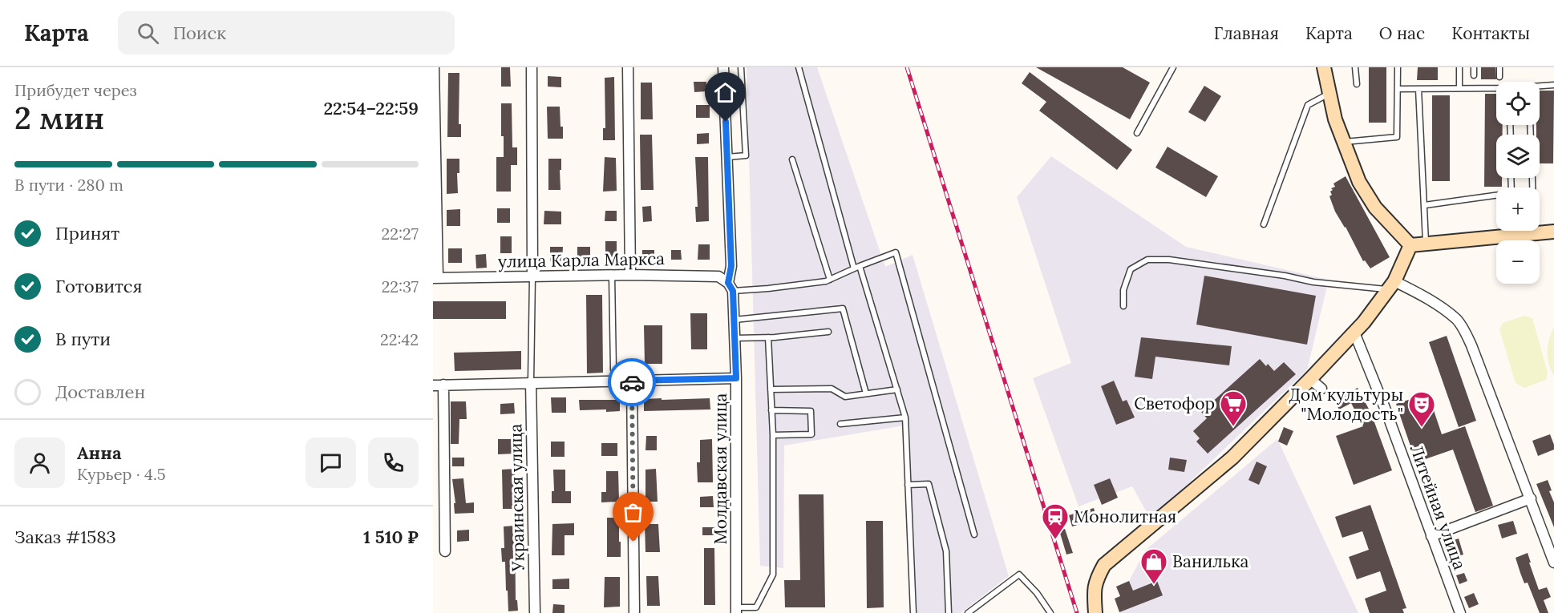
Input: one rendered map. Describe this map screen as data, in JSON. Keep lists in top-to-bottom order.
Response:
{
  "streets": {
    "street": [
      "улица Карла Маркса",
      "Молдавская улица",
      "Украинская улица",
      "Литейная улица"
    ]
  },
  "crossings": [
    ["улица Карла Маркса", "Молдавская улица"]
  ],
  "places": {
    "supermarket": ["Светофор"],
    "theatre": ["Дом культуры \"Молодость\""],
    "station": ["Монолитная"],
    "shop": ["Ванилька"]
  },
  "page": {
    "header": "Карта",
    "search": "Поиск",
    "nav": [
      "Главная",
      "Карта",
      "О нас",
      "Контакты"
    ],
    "heading": ["2 мин", "Прибудет через", "22:54–22:59"],
    "panel": [
      "Анна",
      "Курьер · 4.5",
      "Заказ #1583",
      "1 510 ₽"
    ],
    "map_buttons": ["+", "−"],
    "bar": "В пути · 280 m",
    "list": [
      ["Принят", "22:27"],
      ["Готовится", "22:37"],
      ["В пути", "22:42"],
      "Доставлен"
    ]
  }
}
